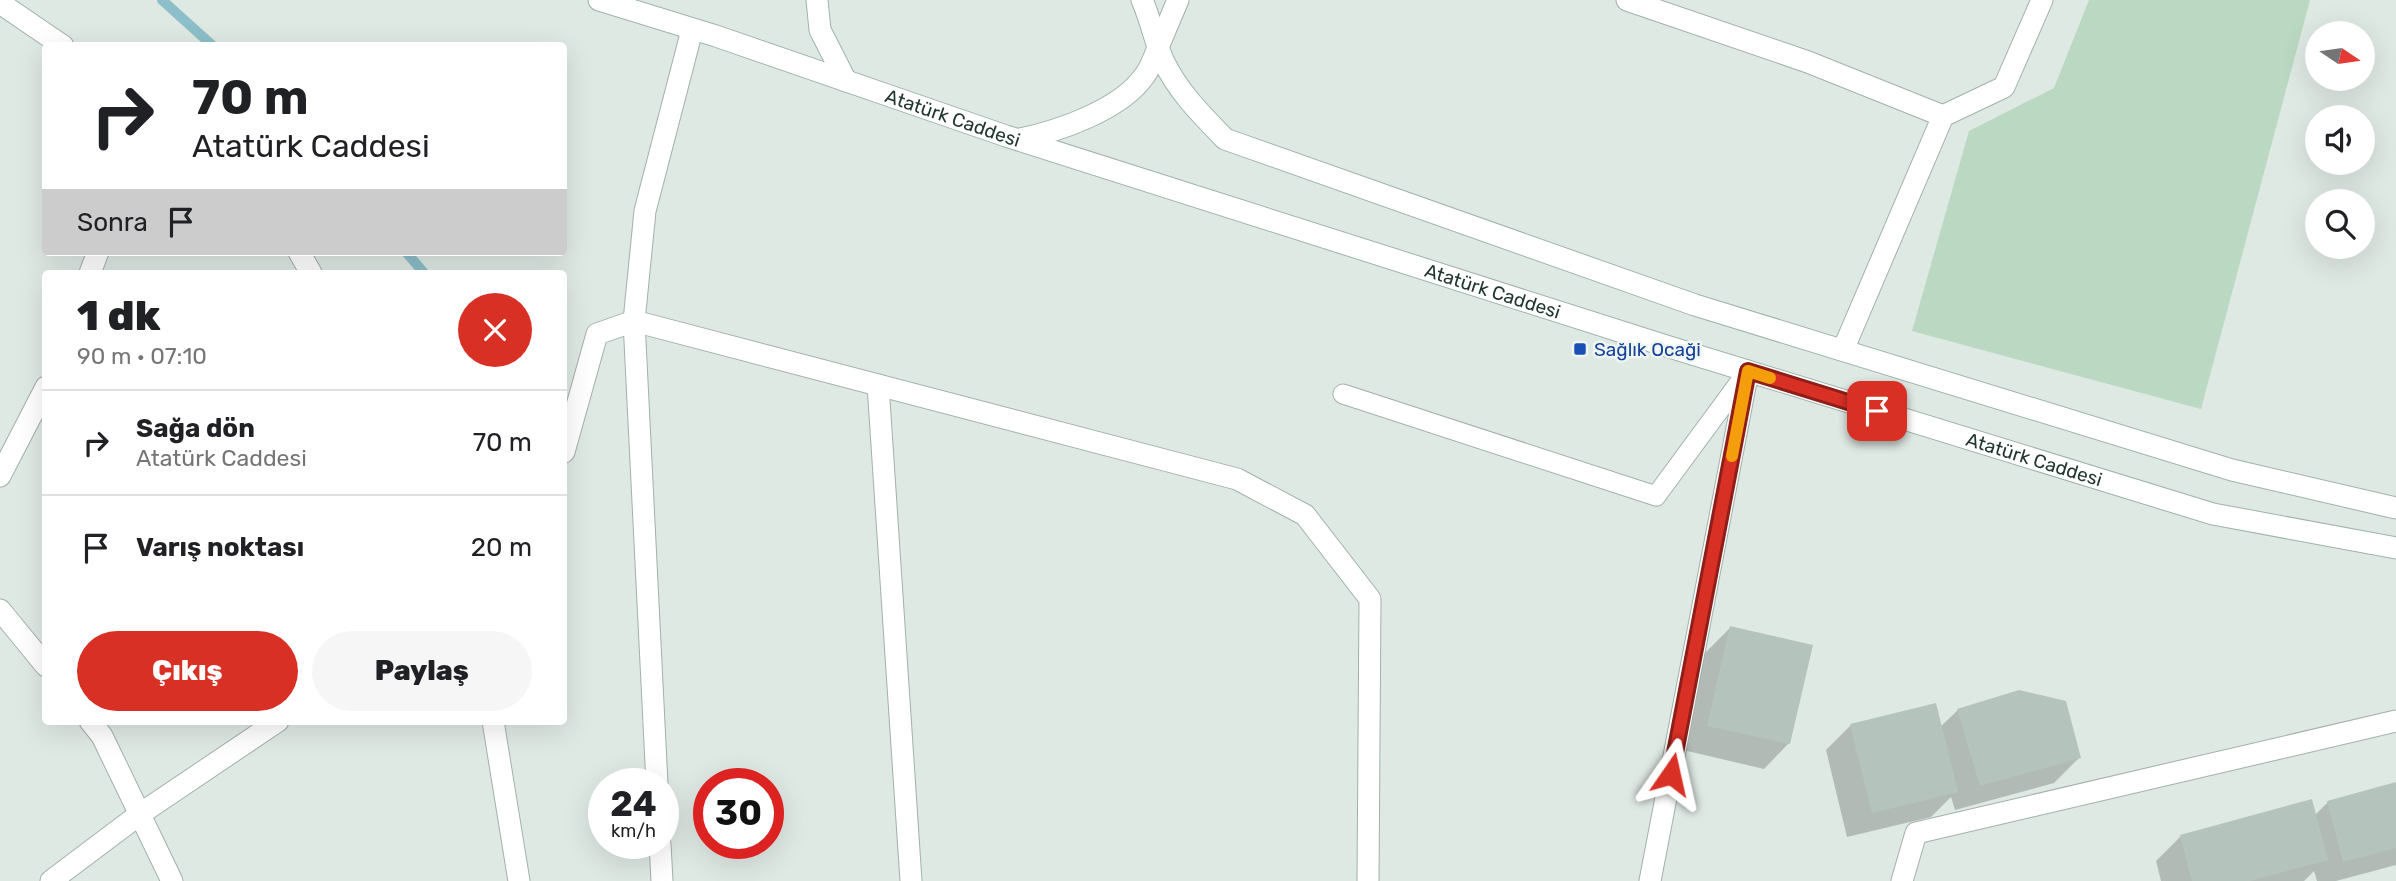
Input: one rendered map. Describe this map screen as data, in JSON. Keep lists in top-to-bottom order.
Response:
{
  "streets": {
    "street": ["Atatürk Caddesi"]
  },
  "places": {
    "transit": ["Sağlık Ocaği"]
  },
  "north": "right",
  "page": {
    "turn": ["70 m", "Atatürk Caddesi"],
    "then": "Sonra",
    "heading": ["1 dk", "90 m · 07:10"],
    "list": [
      {
        "name": "Sağa dön",
        "note": "Atatürk Caddesi",
        "value": "70 m"
      },
      {
        "name": "Varış noktası",
        "value": "20 m"
      }
    ],
    "buttons": ["Çıkış", "Paylaş"],
    "speed": "24 km/h",
    "limit": "30"
  }
}
